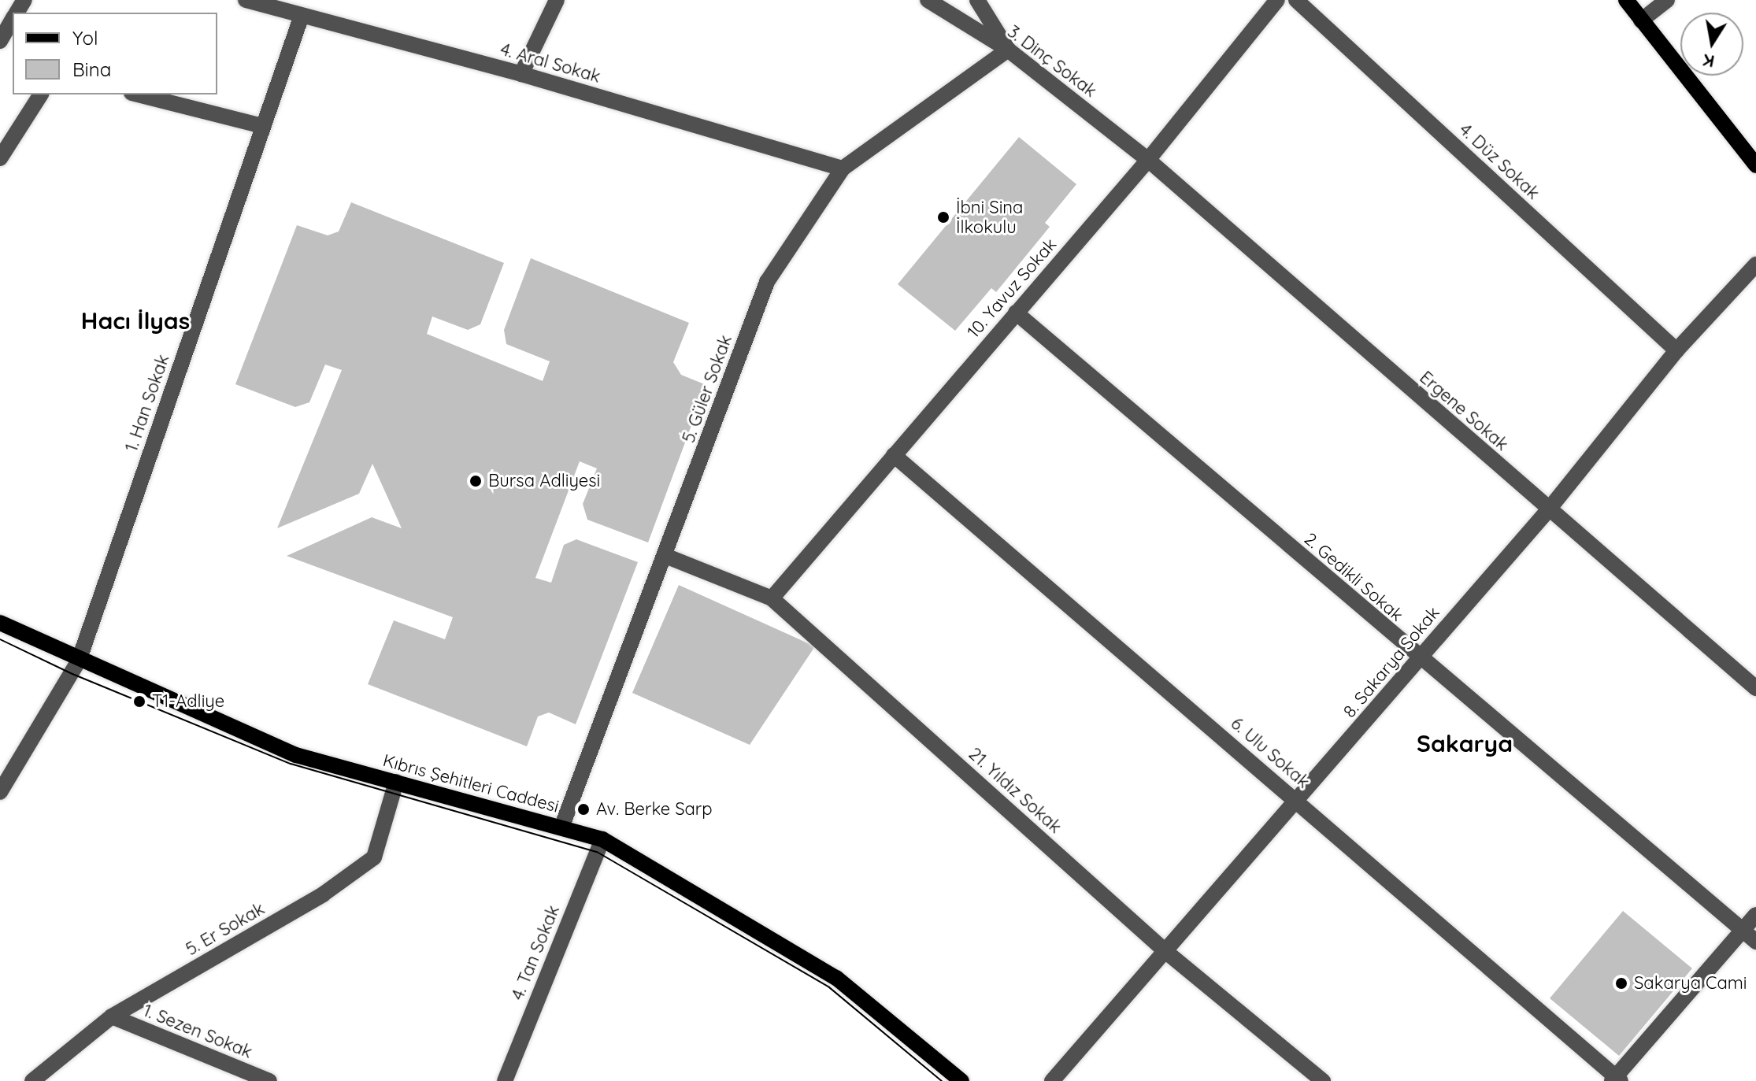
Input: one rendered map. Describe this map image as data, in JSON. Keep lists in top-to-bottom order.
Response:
{
  "streets": {
    "main road": ["Kıbrıs Şehitleri Caddesi"],
    "street": [
      "3. Dinç Sokak",
      "4. Aral Sokak",
      "4. Düz Sokak",
      "10. Yavuz Sokak",
      "5. Güler Sokak",
      "1. Han Sokak",
      "Ergene Sokak",
      "2. Gedikli Sokak",
      "8. Sakarya Sokak",
      "6. Ulu Sokak",
      "21. Yıldız Sokak",
      "5. Er Sokak",
      "4. Tan Sokak",
      "1. Sezen Sokak"
    ]
  },
  "crossings": [
    ["3. Dinç Sokak", "10. Yavuz Sokak"],
    ["3. Dinç Sokak", "5. Güler Sokak"],
    ["3. Dinç Sokak", "Ergene Sokak"],
    ["4. Aral Sokak", "5. Güler Sokak"],
    ["4. Aral Sokak", "1. Han Sokak"],
    ["4. Düz Sokak", "8. Sakarya Sokak"],
    ["10. Yavuz Sokak", "Ergene Sokak"],
    ["10. Yavuz Sokak", "2. Gedikli Sokak"],
    ["10. Yavuz Sokak", "6. Ulu Sokak"],
    ["10. Yavuz Sokak", "21. Yıldız Sokak"],
    ["5. Güler Sokak", "Kıbrıs Şehitleri Caddesi"],
    ["5. Güler Sokak", "21. Yıldız Sokak"],
    ["1. Han Sokak", "Kıbrıs Şehitleri Caddesi"],
    ["Ergene Sokak", "8. Sakarya Sokak"],
    ["2. Gedikli Sokak", "8. Sakarya Sokak"],
    ["8. Sakarya Sokak", "6. Ulu Sokak"],
    ["8. Sakarya Sokak", "21. Yıldız Sokak"],
    ["Kıbrıs Şehitleri Caddesi", "5. Er Sokak"],
    ["Kıbrıs Şehitleri Caddesi", "4. Tan Sokak"],
    ["5. Er Sokak", "1. Sezen Sokak"]
  ],
  "districts": ["Hacı İlyas", "Sakarya"],
  "places": [
    "İbni Sina İlkokulu",
    "Bursa Adliyesi",
    "T1-Adliye",
    "Av. Berke Sarp",
    "Sakarya Cami"
  ],
  "legend": ["Yol", "Bina"],
  "north": "bottom"
}
